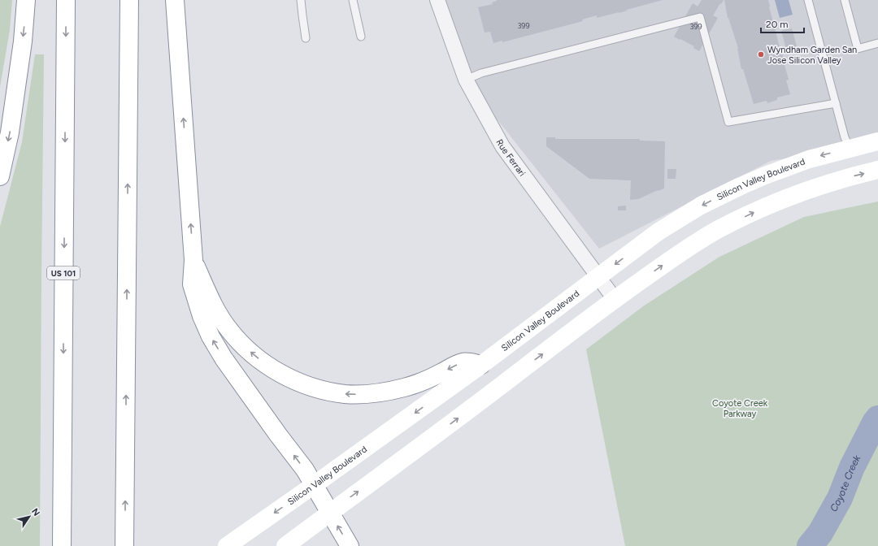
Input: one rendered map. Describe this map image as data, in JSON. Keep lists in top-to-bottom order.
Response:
{
  "streets": {
    "main road": ["Silicon Valley Boulevard", "US 101"],
    "street": ["Rue Ferrari"]
  },
  "crossings": [
    ["Rue Ferrari", "Silicon Valley Boulevard"]
  ],
  "water": ["Coyote Creek"],
  "parks": ["Coyote Creek Parkway"],
  "places": ["Wyndham Garden San Jose Silicon Valley"],
  "house_numbers": ["399", "399"],
  "scale_bar": "20 m",
  "north": "top right"
}
